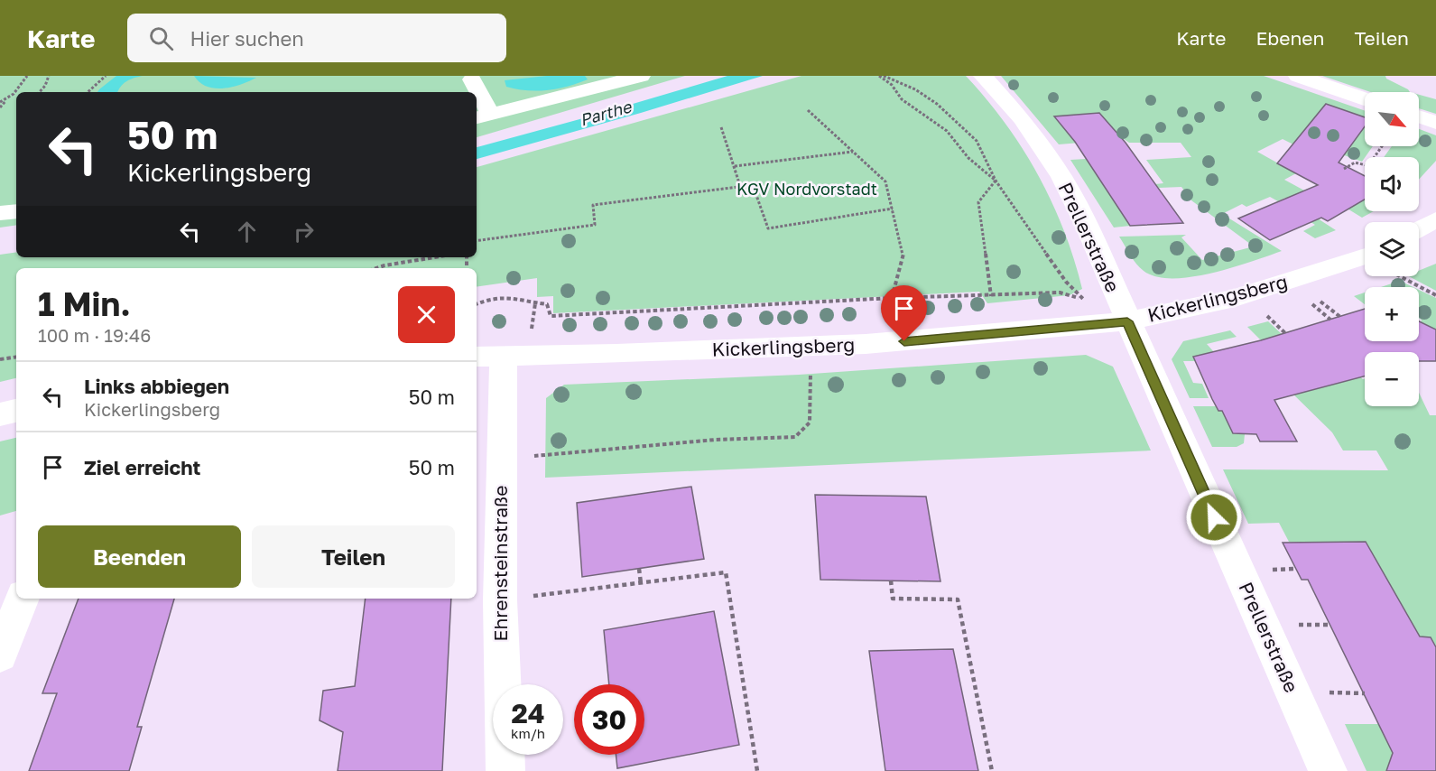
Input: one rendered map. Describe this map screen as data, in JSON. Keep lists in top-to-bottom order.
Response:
{
  "streets": {
    "street": ["Prellerstraße", "Kickerlingsberg", "Ehrensteinstraße"]
  },
  "crossings": [
    ["Prellerstraße", "Kickerlingsberg"],
    ["Kickerlingsberg", "Ehrensteinstraße"]
  ],
  "water": ["Parthe"],
  "parks": ["KGV Nordvorstadt"],
  "north": "bottom right",
  "page": {
    "header": "Karte",
    "search": "Hier suchen",
    "nav": ["Karte", "Ebenen", "Teilen"],
    "map_buttons": ["+", "−"],
    "turn": ["50 m", "Kickerlingsberg"],
    "heading": ["1 Min.", "100 m · 19:46"],
    "list": [
      {
        "name": "Links abbiegen",
        "note": "Kickerlingsberg",
        "value": "50 m"
      },
      {
        "name": "Ziel erreicht",
        "value": "50 m"
      }
    ],
    "buttons": ["Beenden", "Teilen"],
    "speed": "24 km/h",
    "limit": "30"
  }
}
